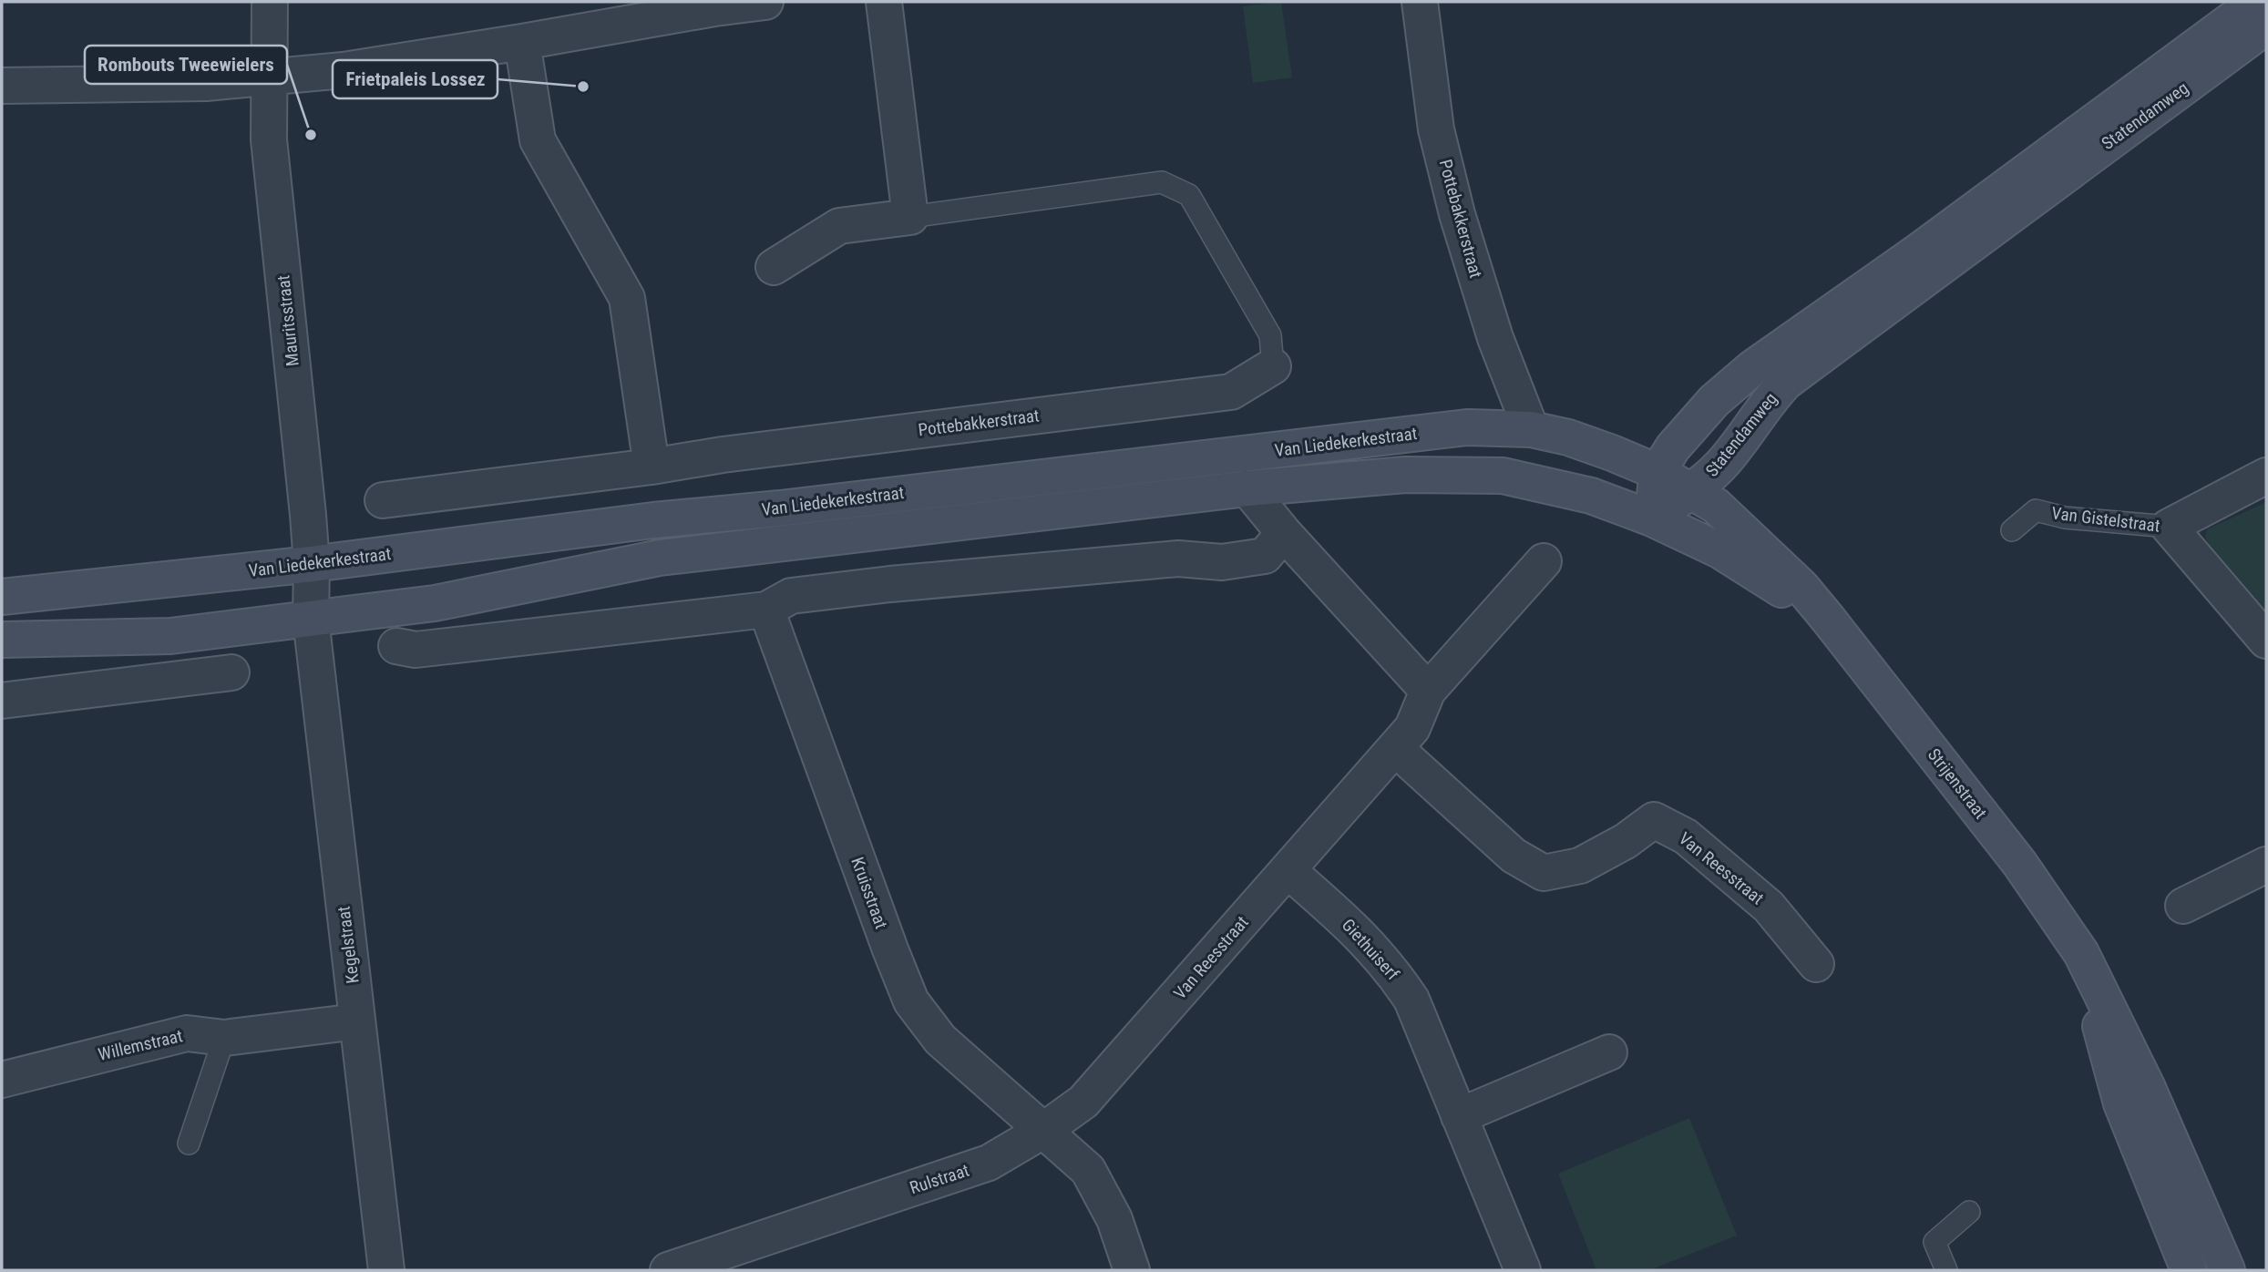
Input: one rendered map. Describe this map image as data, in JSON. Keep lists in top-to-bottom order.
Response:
{
  "streets": {
    "street": [
      "Statendamweg",
      "Pottebakkerstraat",
      "Mauritsstraat",
      "Van Liedekerkestraat",
      "Van Gistelstraat",
      "Strijenstraat",
      "Van Reesstraat",
      "Kruisstraat",
      "Kegelstraat",
      "Giethuiserf",
      "Willemstraat",
      "Rulstraat"
    ]
  },
  "crossings": [
    ["Statendamweg", "Van Liedekerkestraat"],
    ["Statendamweg", "Strijenstraat"],
    ["Pottebakkerstraat", "Van Liedekerkestraat"],
    ["Mauritsstraat", "Van Liedekerkestraat"],
    ["Mauritsstraat", "Kegelstraat"],
    ["Van Liedekerkestraat", "Strijenstraat"],
    ["Van Liedekerkestraat", "Kegelstraat"],
    ["Van Reesstraat", "Kruisstraat"],
    ["Van Reesstraat", "Giethuiserf"],
    ["Van Reesstraat", "Rulstraat"],
    ["Kruisstraat", "Rulstraat"],
    ["Kegelstraat", "Willemstraat"]
  ],
  "places": ["Frietpaleis Lossez", "Rombouts Tweewielers"]
}
